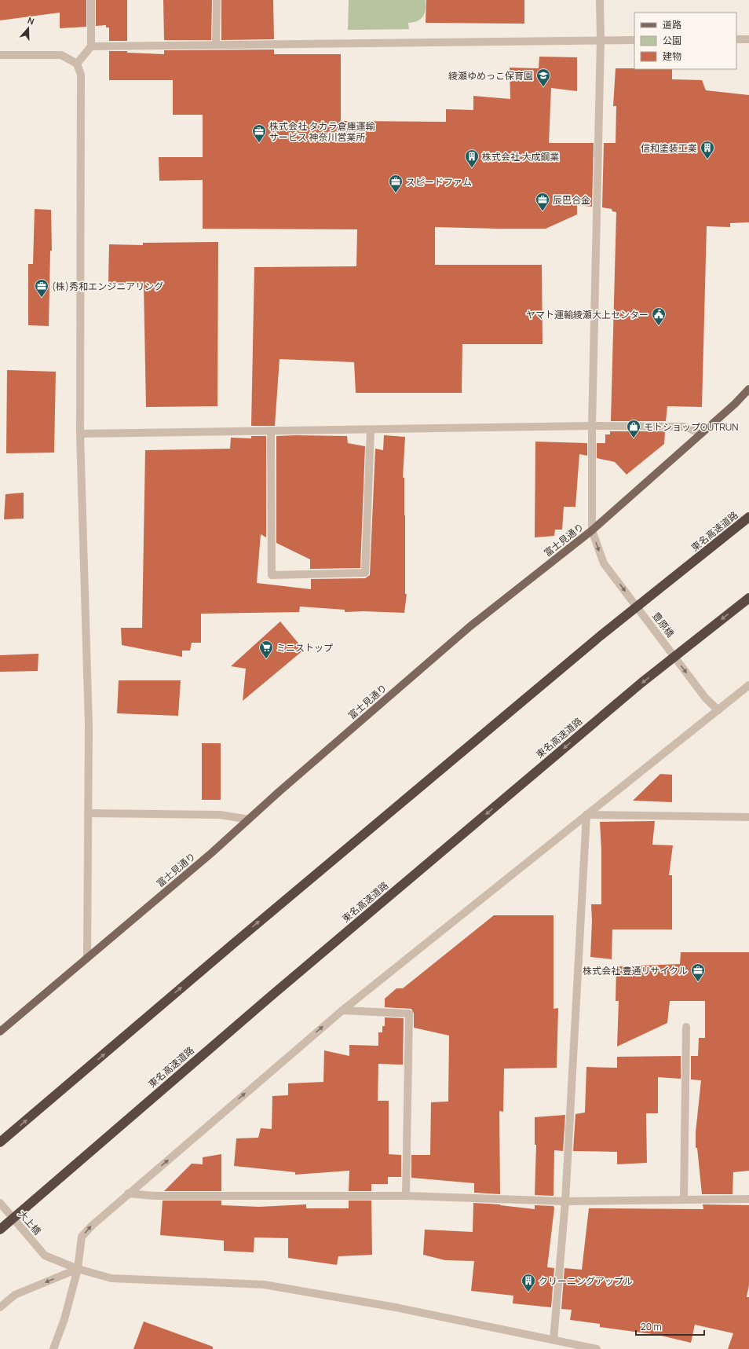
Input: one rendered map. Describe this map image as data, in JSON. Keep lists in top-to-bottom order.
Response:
{
  "streets": {
    "highway": ["東名高速道路"],
    "main road": ["富士見通り"],
    "street": ["豊原橋", "大上橋"]
  },
  "crossings": [
    ["富士見通り", "豊原橋"]
  ],
  "places": {
    "school or university": ["綾瀬ゆめっこ保育園"],
    "office": [
      "株式会社 タカラ倉庫運輸 サービス 神奈川営業所",
      "スピードファム",
      "辰巴合金",
      "(株)秀和エンジニアリング",
      "株式会社 豊通リサイクル"
    ],
    "building": ["信和塗装工業", "株式会社 大成鋼業", "クリーニングアップル"],
    "public building": ["ヤマト運輸綾瀬大上センター"],
    "shop": ["モトショップOUTRUN"],
    "supermarket": ["ミニストップ"]
  },
  "legend": ["道路", "公園", "建物"],
  "scale_bar": "20 m",
  "north": "top"
}
